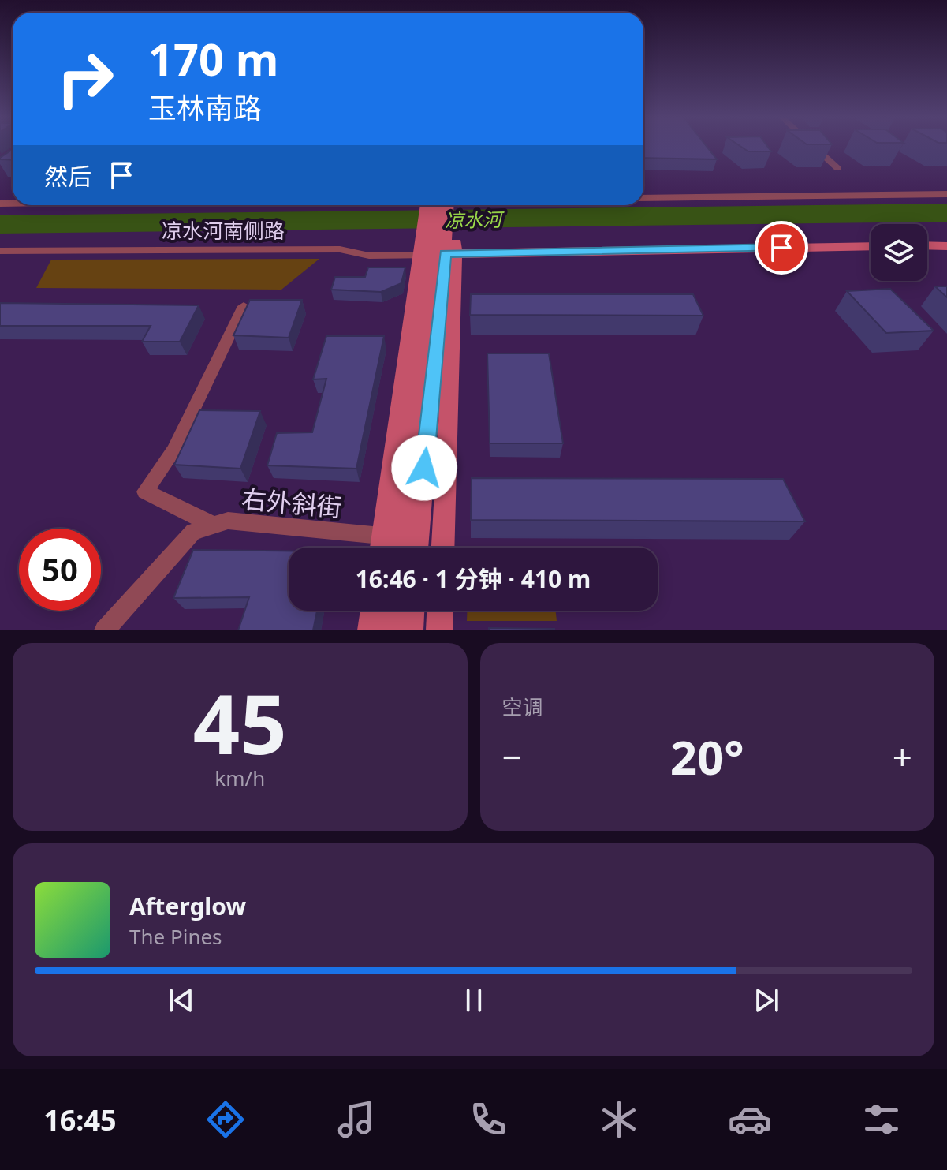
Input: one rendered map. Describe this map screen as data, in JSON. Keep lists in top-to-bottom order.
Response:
{
  "streets": {
    "street": ["凉水河南侧路", "右外斜街"]
  },
  "water": ["凉水河"],
  "page": {
    "turn": ["170 m", "玉林南路"],
    "then": "然后",
    "limit": "50",
    "trip": "16:46 · 1 分钟 · 410 m",
    "tile": [
      ["45", "km/h"],
      "空调"
    ],
    "heat": ["−", "20°", "+"],
    "song": ["Afterglow", "The Pines"],
    "tabs": "16:45"
  }
}
